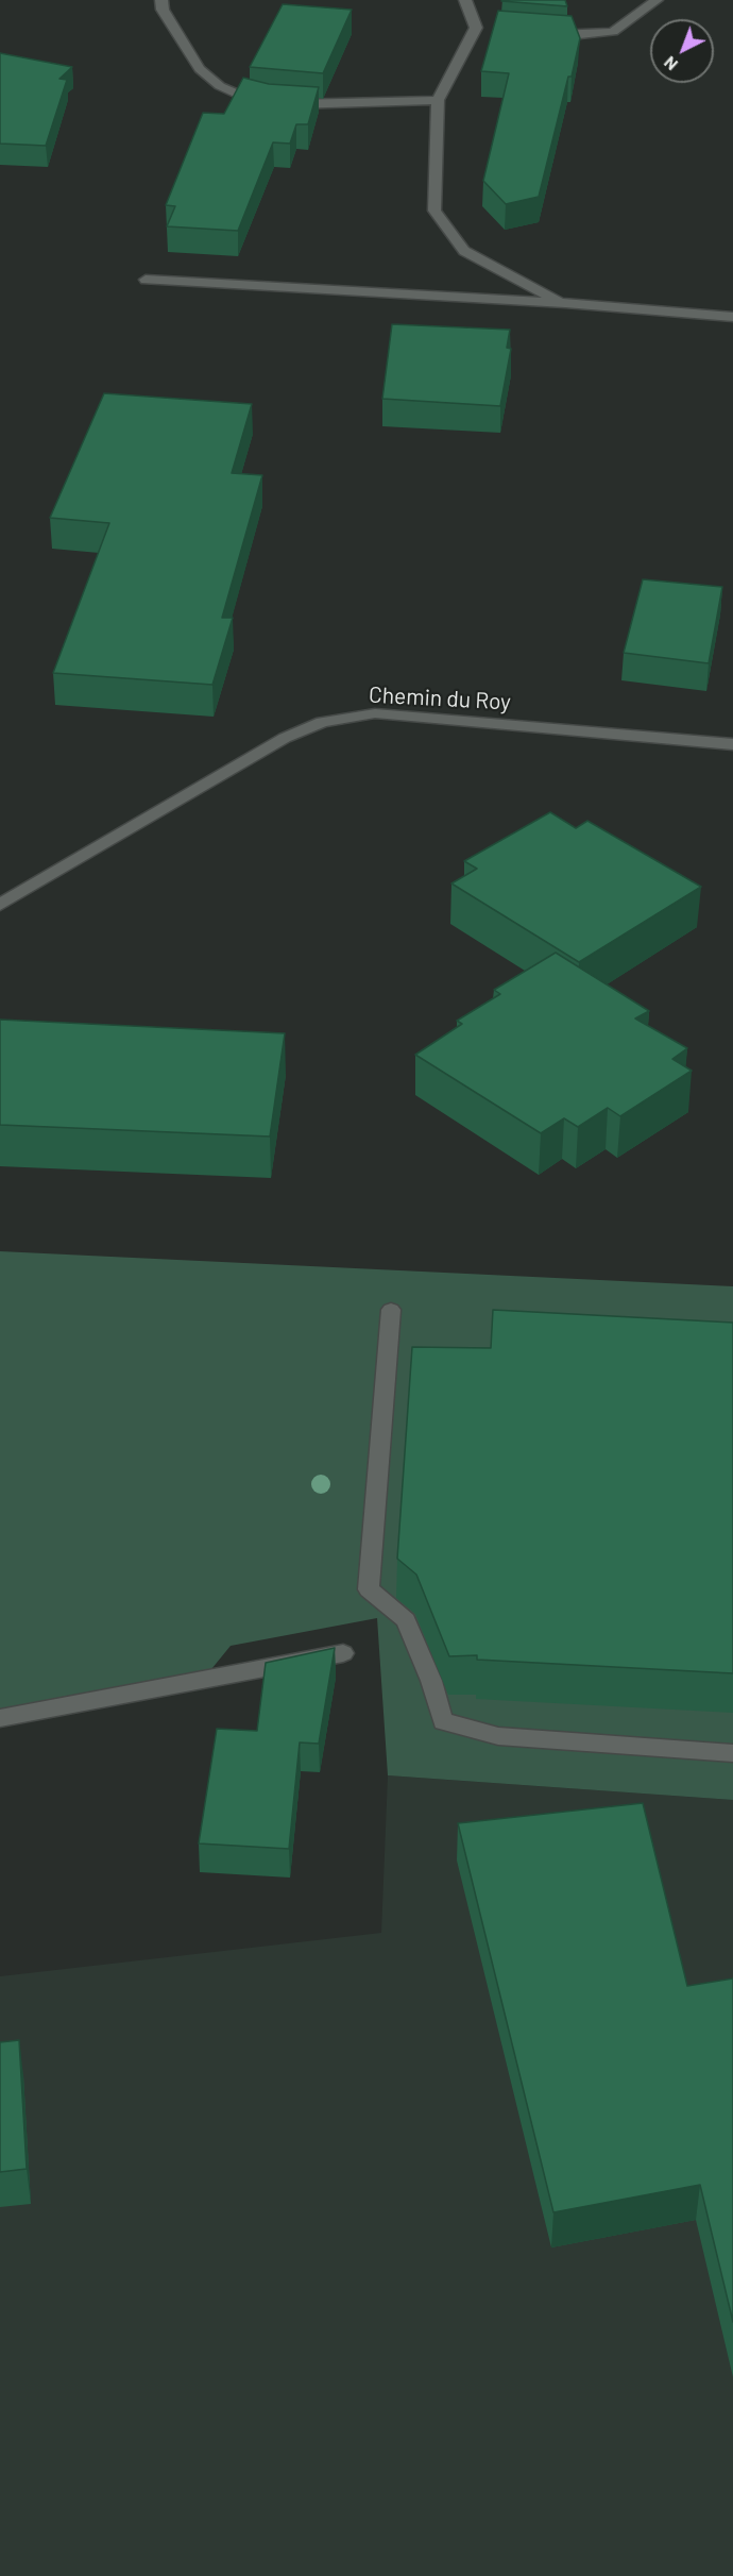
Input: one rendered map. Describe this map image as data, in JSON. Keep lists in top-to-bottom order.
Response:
{
  "streets": {
    "street": ["Chemin du Roy"]
  },
  "north": "bottom left"
}
